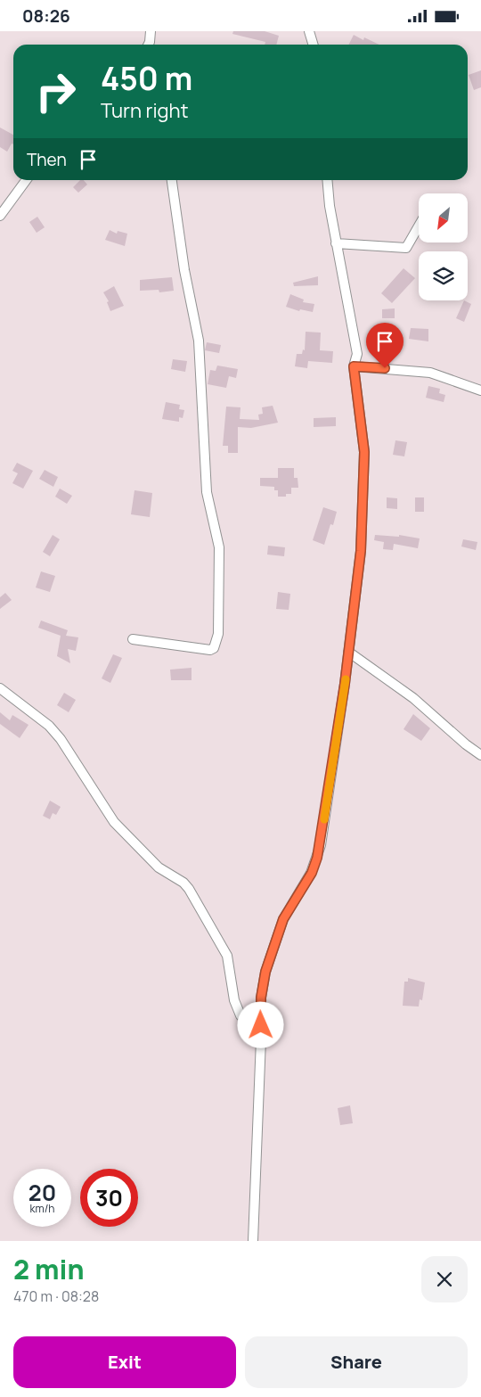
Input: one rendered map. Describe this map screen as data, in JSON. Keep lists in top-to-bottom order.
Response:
{
  "north": "bottom left",
  "page": {
    "status": "08:26",
    "turn": ["450 m", "Turn right"],
    "then": "Then",
    "speed": "20 km/h",
    "limit": "30",
    "heading": ["2 min", "470 m · 08:28"],
    "buttons": ["Exit", "Share"]
  }
}
